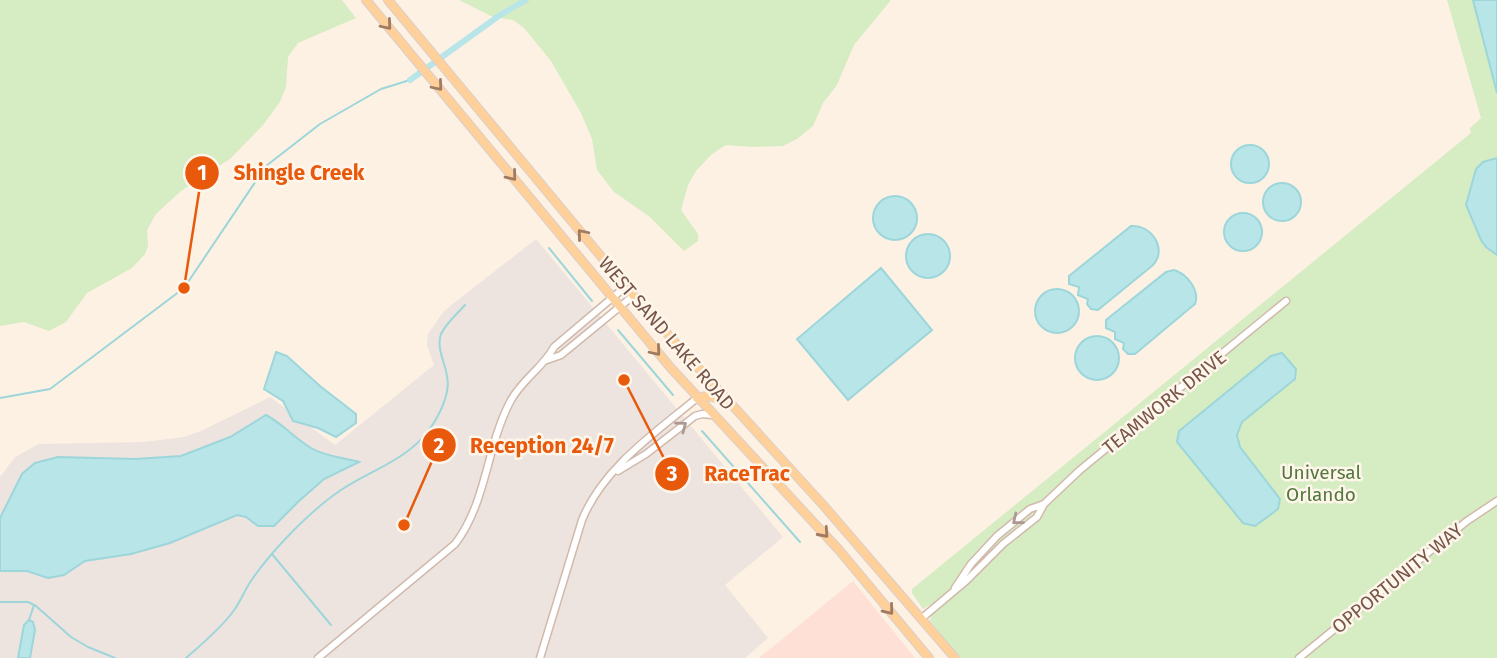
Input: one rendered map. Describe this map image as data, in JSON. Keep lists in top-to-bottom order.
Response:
{
  "streets": {
    "main road": ["WEST SAND LAKE ROAD"],
    "street": ["TEAMWORK DRIVE", "OPPORTUNITY WAY"]
  },
  "crossings": [
    ["WEST SAND LAKE ROAD", "TEAMWORK DRIVE"]
  ],
  "parks": ["Universal Orlando"],
  "places": ["Shingle Creek", "RaceTrac", "Reception 24/7"]
}
